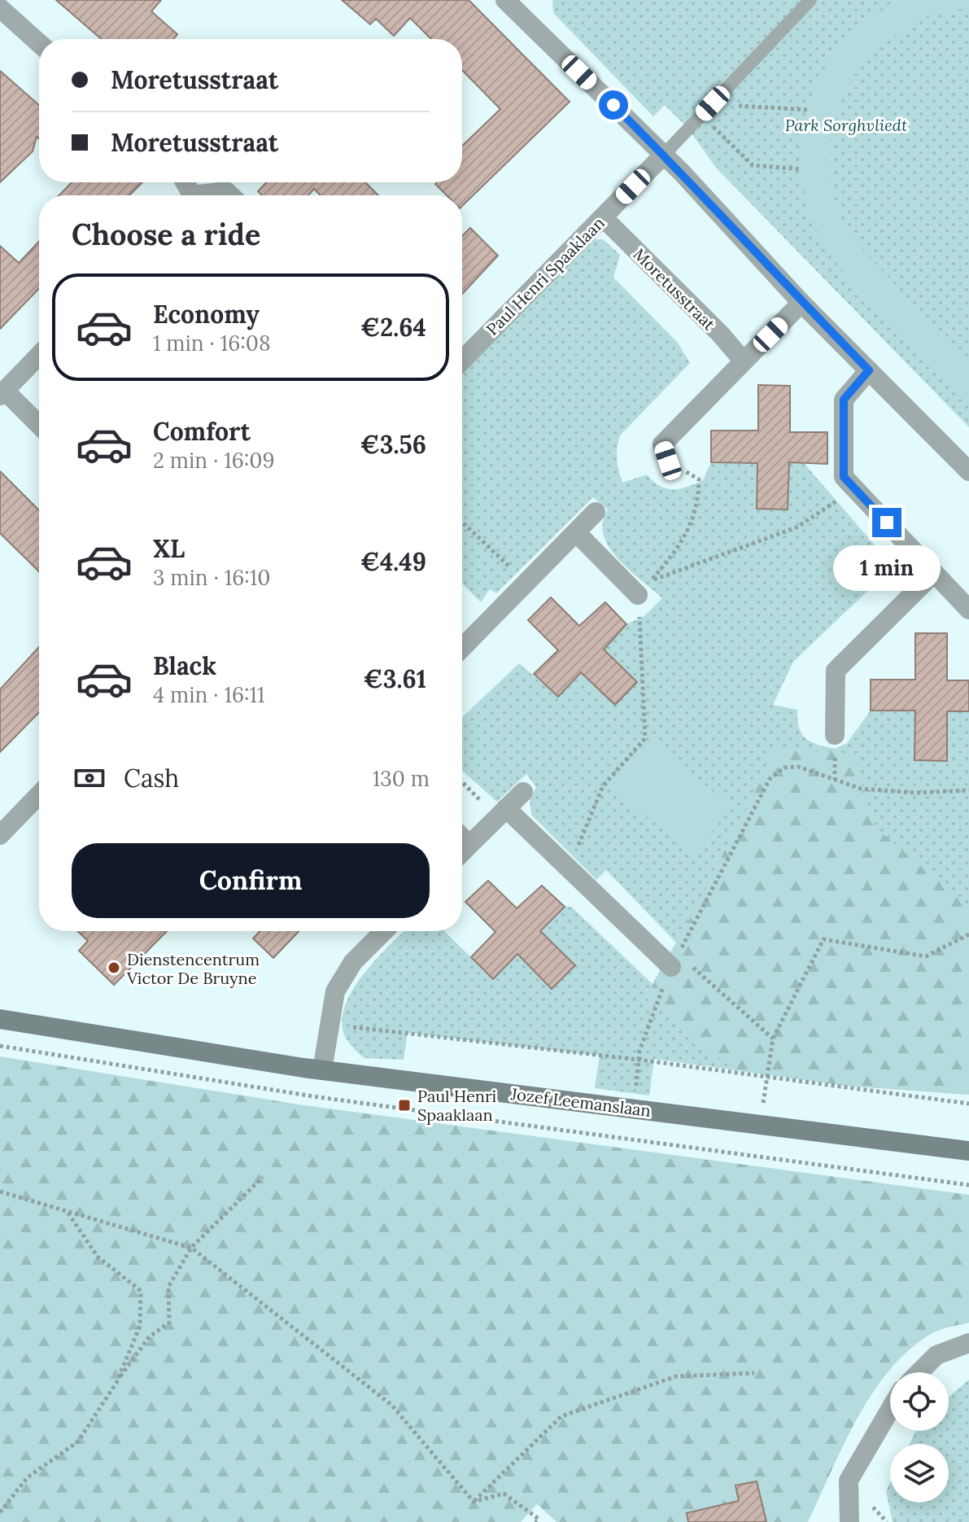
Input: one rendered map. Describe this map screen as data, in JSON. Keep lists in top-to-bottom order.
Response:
{
  "streets": {
    "street": ["Paul Henri Spaaklaan", "Moretusstraat", "Jozef Leemanslaan"]
  },
  "crossings": [
    ["Paul Henri Spaaklaan", "Moretusstraat"]
  ],
  "parks": ["Park Sorghvliedt"],
  "places": {
    "other": ["Dienstencentrum Victor De Bruyne"],
    "transit": ["Paul Henri Spaaklaan"]
  },
  "page": {
    "banner": ["Moretusstraat", "Moretusstraat"],
    "heading": "Choose a ride",
    "list": [
      {
        "name": "Economy",
        "note": "1 min · 16:08",
        "value": "€2.64"
      },
      {
        "name": "Comfort",
        "note": "2 min · 16:09",
        "value": "€3.56"
      },
      {
        "name": "XL",
        "note": "3 min · 16:10",
        "value": "€4.49"
      },
      {
        "name": "Black",
        "note": "4 min · 16:11",
        "value": "€3.61"
      }
    ],
    "bubble": "1 min",
    "pay": ["Cash", "130 m"],
    "buttons": "Confirm"
  }
}
